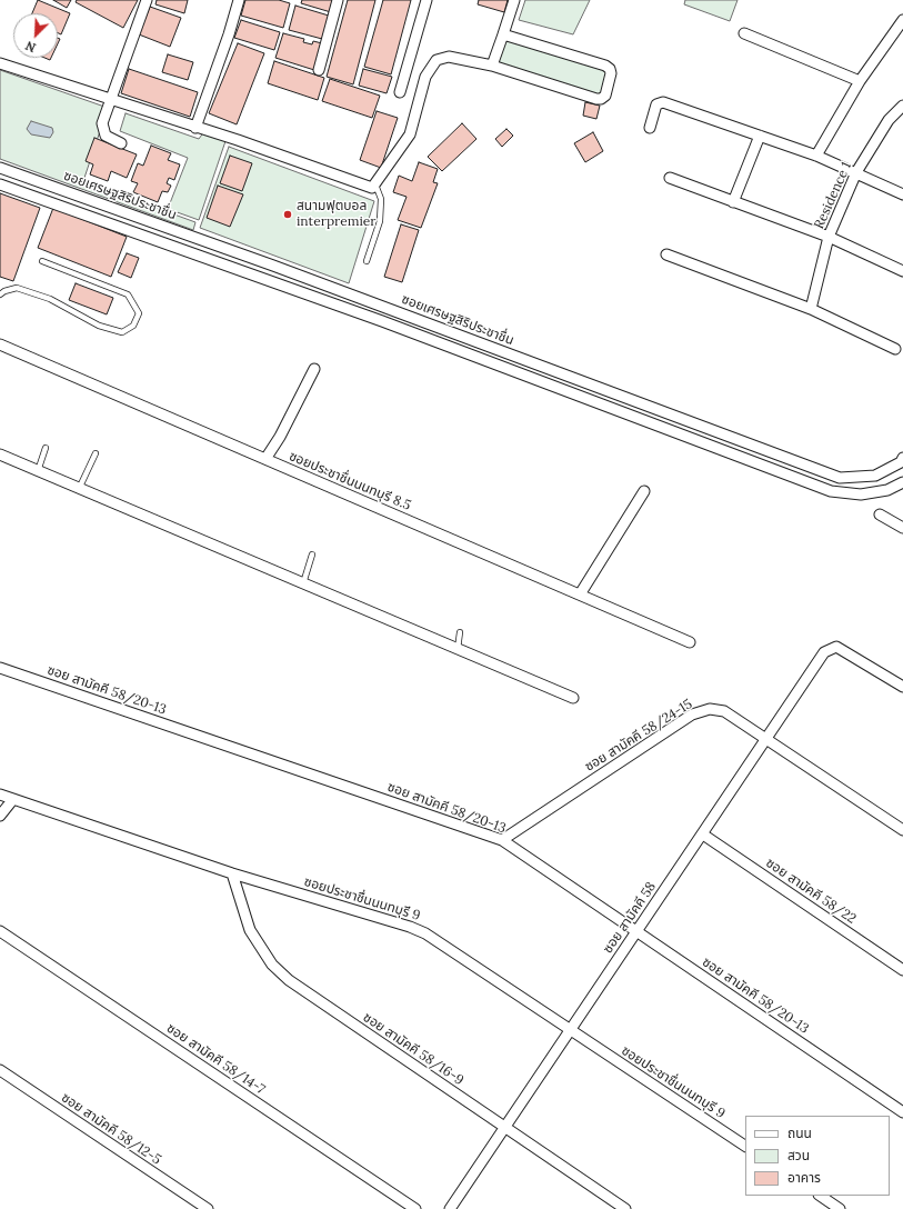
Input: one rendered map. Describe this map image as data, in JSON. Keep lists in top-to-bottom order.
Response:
{
  "streets": {
    "street": [
      "ซอยเศรษฐสิริประชาชื่น",
      "Residence 1",
      "ซอยประชาชื่นนนทบุรี 8.5",
      "ซอย สามัคคี 58/20-13",
      "ซอย สามัคคี 58/24-15",
      "ซอย สามัคคี 58/22",
      "ซอยประชาชื่นนนทบุรี 9",
      "ซอย สามัคคี 58",
      "ซอย สามัคคี 58/16-9",
      "ซอย สามัคคี 58/14-7",
      "ซอย สามัคคี 58/12-5"
    ]
  },
  "crossings": [
    ["ซอย สามัคคี 58/20-13", "ซอย สามัคคี 58/24-15"],
    ["ซอย สามัคคี 58/20-13", "ซอย สามัคคี 58"],
    ["ซอย สามัคคี 58/24-15", "ซอย สามัคคี 58"],
    ["ซอย สามัคคี 58/22", "ซอย สามัคคี 58"],
    ["ซอยประชาชื่นนนทบุรี 9", "ซอย สามัคคี 58"],
    ["ซอยประชาชื่นนนทบุรี 9", "ซอย สามัคคี 58/16-9"],
    ["ซอย สามัคคี 58", "ซอย สามัคคี 58/16-9"]
  ],
  "places": ["สนามฟุตบอล interpremier"],
  "legend": ["ถนน", "สวน", "อาคาร"],
  "north": "bottom left"
}
